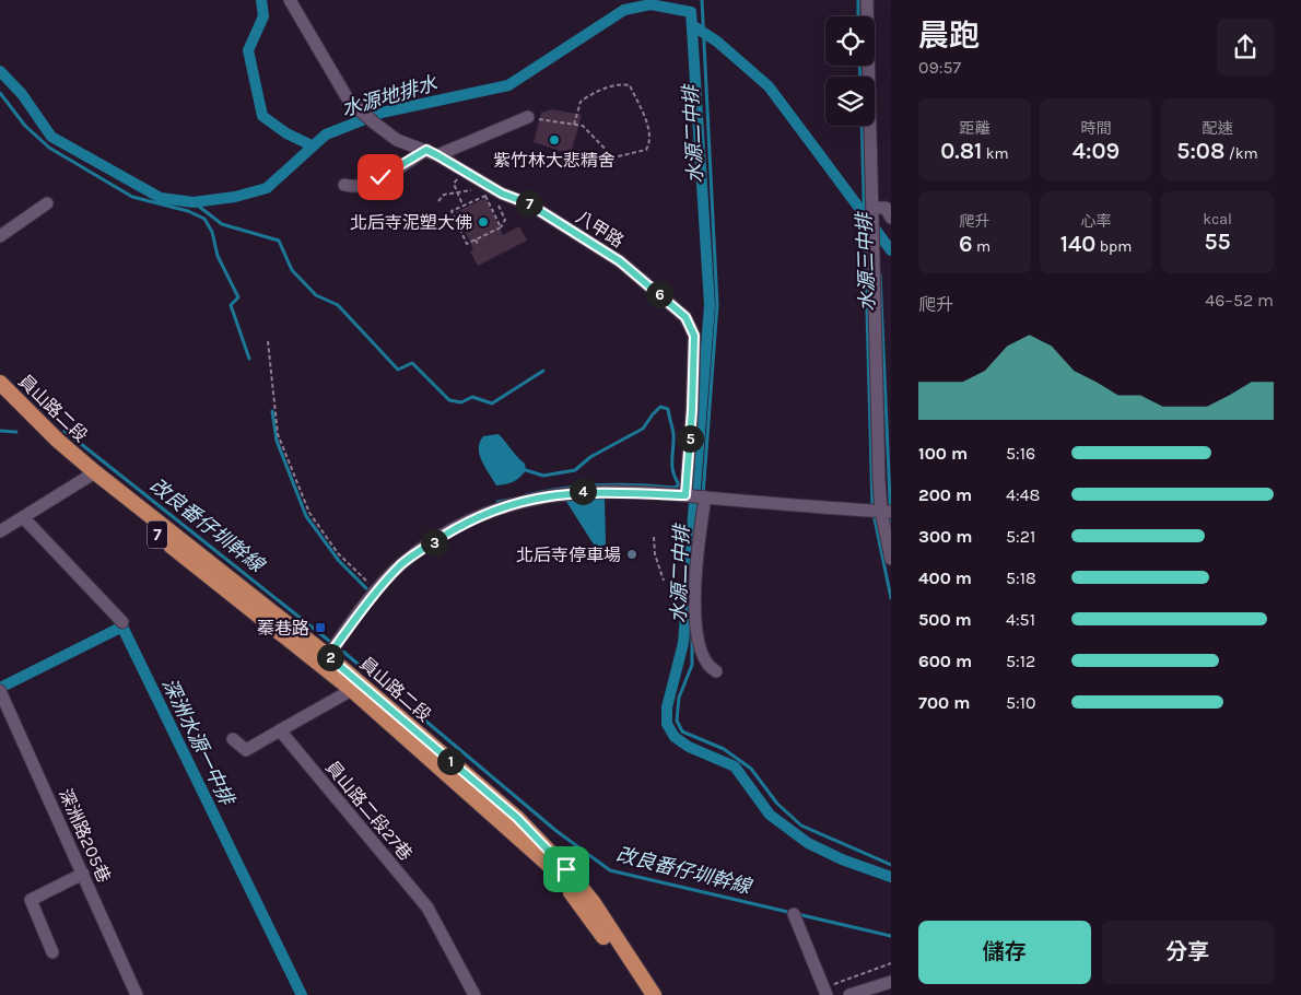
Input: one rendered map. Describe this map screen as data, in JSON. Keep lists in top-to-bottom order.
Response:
{
  "streets": {
    "main road": ["員山路二段", "7"],
    "street": ["八甲路", "員山路二段27巷", "深洲路205巷"]
  },
  "water": [
    "水源地排水",
    "水源二中排",
    "水源三中排",
    "改良番仔圳幹線",
    "深洲水源一中排"
  ],
  "places": {
    "other": ["紫竹林大悲精舍", "北后寺泥塑大佛", "北后寺停車場"],
    "transit": ["蓁巷路"]
  },
  "page": {
    "heading": ["晨跑", "09:57"],
    "stats": [
      ["距離", "0.81 km"],
      ["時間", "4:09"],
      ["配速", "5:08 /km"],
      ["爬升", "6 m"],
      ["心率", "140 bpm"],
      ["kcal", "55"]
    ],
    "pins": [
      "7",
      "6",
      "5",
      "4",
      "3",
      "2",
      "1"
    ],
    "chart": ["爬升", "46–52 m"],
    "list": [
      {
        "name": "100 m",
        "note": "5:16"
      },
      {
        "name": "200 m",
        "note": "4:48"
      },
      {
        "name": "300 m",
        "note": "5:21"
      },
      {
        "name": "400 m",
        "note": "5:18"
      },
      {
        "name": "500 m",
        "note": "4:51"
      },
      {
        "name": "600 m",
        "note": "5:12"
      },
      {
        "name": "700 m",
        "note": "5:10"
      }
    ],
    "buttons": ["儲存", "分享"]
  }
}
